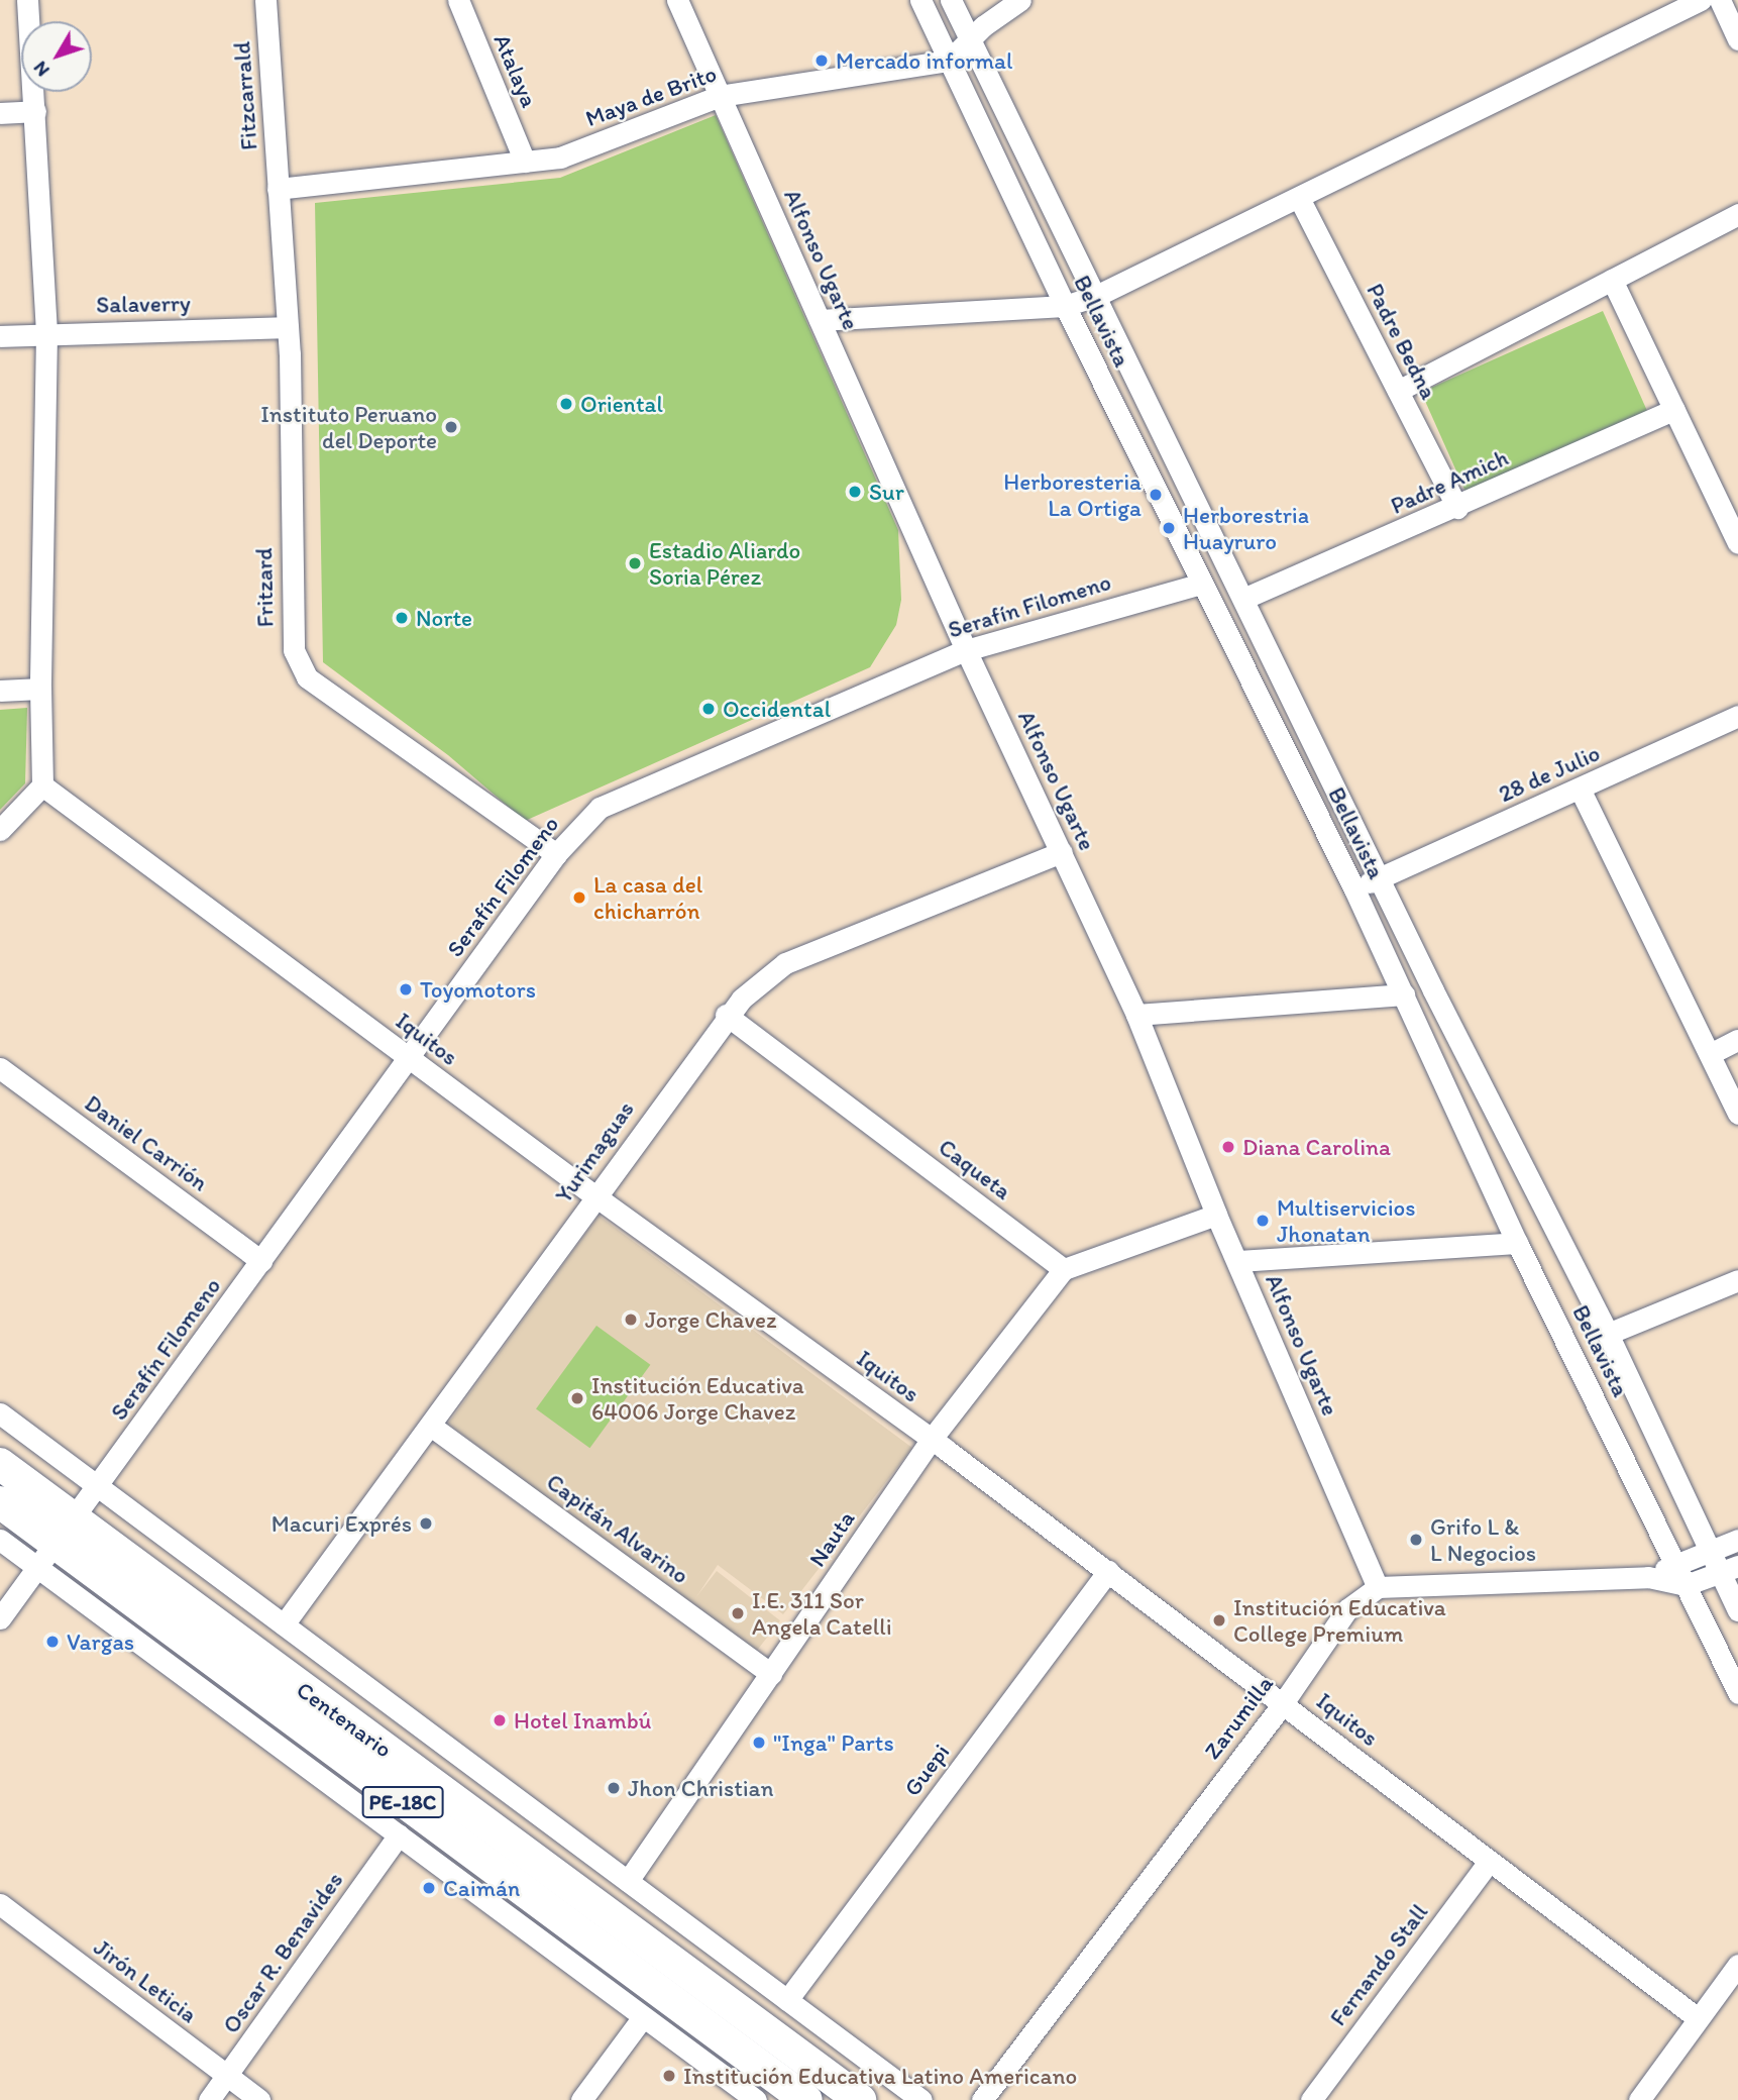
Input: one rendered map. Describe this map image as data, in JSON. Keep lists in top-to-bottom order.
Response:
{
  "streets": {
    "highway": ["Centenario", "PE-18C"],
    "street": [
      "Atalaya",
      "Fitzcarrald",
      "Maya de Brito",
      "Alfonso Ugarte",
      "Salaverry",
      "Bellavista",
      "Padre Bedna",
      "Padre Amich",
      "Fritzard",
      "Serafín Filomeno",
      "28 de Julio",
      "Iquitos",
      "Daniel Carrión",
      "Yurimaguas",
      "Caqueta",
      "Capitán Alvarino",
      "Nauta",
      "Zarumilla",
      "Guepi",
      "Oscar R. Benavides",
      "Fernando Stall",
      "Jirón Leticia"
    ]
  },
  "crossings": [
    ["Atalaya", "Maya de Brito"],
    ["Fitzcarrald", "Maya de Brito"],
    ["Fitzcarrald", "Fritzard"],
    ["Maya de Brito", "Alfonso Ugarte"],
    ["Maya de Brito", "Bellavista"],
    ["Maya de Brito", "Fritzard"],
    ["Alfonso Ugarte", "Serafín Filomeno"],
    ["Alfonso Ugarte", "Yurimaguas"],
    ["Alfonso Ugarte", "Zarumilla"],
    ["Salaverry", "Fritzard"],
    ["Bellavista", "Padre Amich"],
    ["Bellavista", "Serafín Filomeno"],
    ["Bellavista", "28 de Julio"],
    ["Padre Bedna", "Padre Amich"],
    ["Fritzard", "Serafín Filomeno"],
    ["Serafín Filomeno", "Iquitos"],
    ["Serafín Filomeno", "Daniel Carrión"],
    ["Serafín Filomeno", "Centenario"],
    ["Iquitos", "Yurimaguas"],
    ["Iquitos", "Nauta"],
    ["Iquitos", "Zarumilla"],
    ["Iquitos", "Guepi"],
    ["Iquitos", "Fernando Stall"],
    ["Yurimaguas", "Caqueta"],
    ["Yurimaguas", "Capitán Alvarino"],
    ["Caqueta", "Nauta"],
    ["Capitán Alvarino", "Nauta"],
    ["Oscar R. Benavides", "Jirón Leticia"]
  ],
  "places": [
    "Mercado informal",
    "Oriental",
    "Instituto Peruano del Deporte",
    "Sur",
    "Herboresteria La Ortiga",
    "Herborestria Huayruro",
    "Estadio Aliardo Soria Pérez",
    "Norte",
    "Occidental",
    "La casa del chicharrón",
    "Toyomotors",
    "Diana Carolina",
    "Multiservicios Jhonatan",
    "Jorge Chavez",
    "Institución Educativa 64006 Jorge Chavez",
    "Macuri Exprés",
    "Grifo L & L Negocios",
    "I.E. 311 Sor Angela Catelli",
    "Institución Educativa College Premium",
    "Vargas",
    "Hotel Inambú",
    "\"Inga\" Parts",
    "Jhon Christian",
    "Caimán",
    "Institución Educativa Latino Americano"
  ],
  "north": "bottom left"
}
